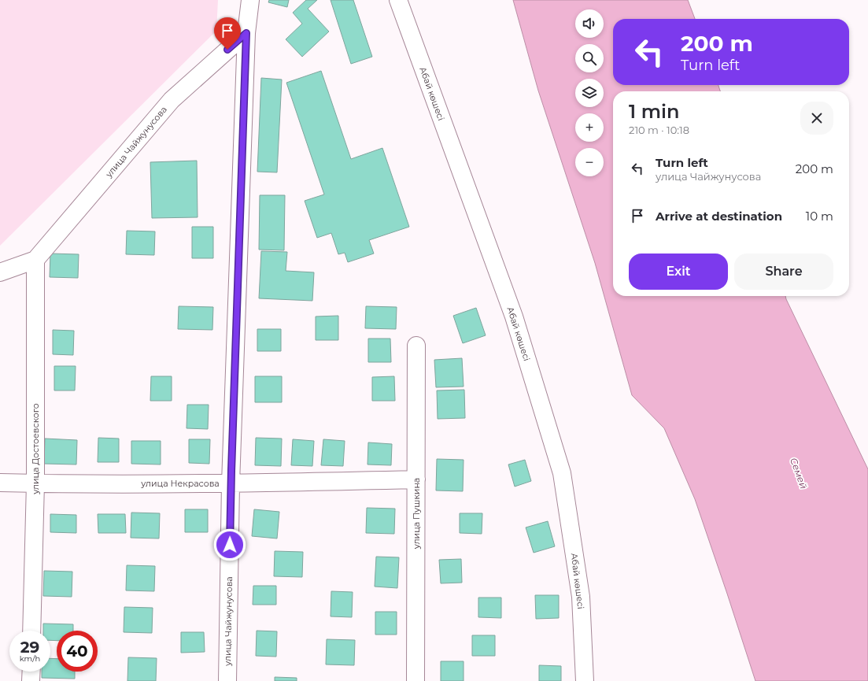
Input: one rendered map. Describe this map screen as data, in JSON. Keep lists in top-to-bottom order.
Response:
{
  "streets": {
    "street": [
      "Абай көшесі",
      "улица Чайжунусова",
      "улица Достоевского",
      "улица Некрасова",
      "улица Пушкина"
    ]
  },
  "crossings": [
    ["улица Чайжунусова", "улица Достоевского"],
    ["улица Чайжунусова", "улица Некрасова"],
    ["улица Достоевского", "улица Некрасова"],
    ["улица Некрасова", "улица Пушкина"]
  ],
  "water": ["Семей"],
  "page": {
    "map_buttons": ["+", "−"],
    "turn": ["200 m", "Turn left"],
    "heading": ["1 min", "210 m · 10:18"],
    "list": [
      {
        "name": "Turn left",
        "note": "улица Чайжунусова",
        "value": "200 m"
      },
      {
        "name": "Arrive at destination",
        "value": "10 m"
      }
    ],
    "buttons": ["Exit", "Share"],
    "speed": "29 km/h",
    "limit": "40"
  }
}
